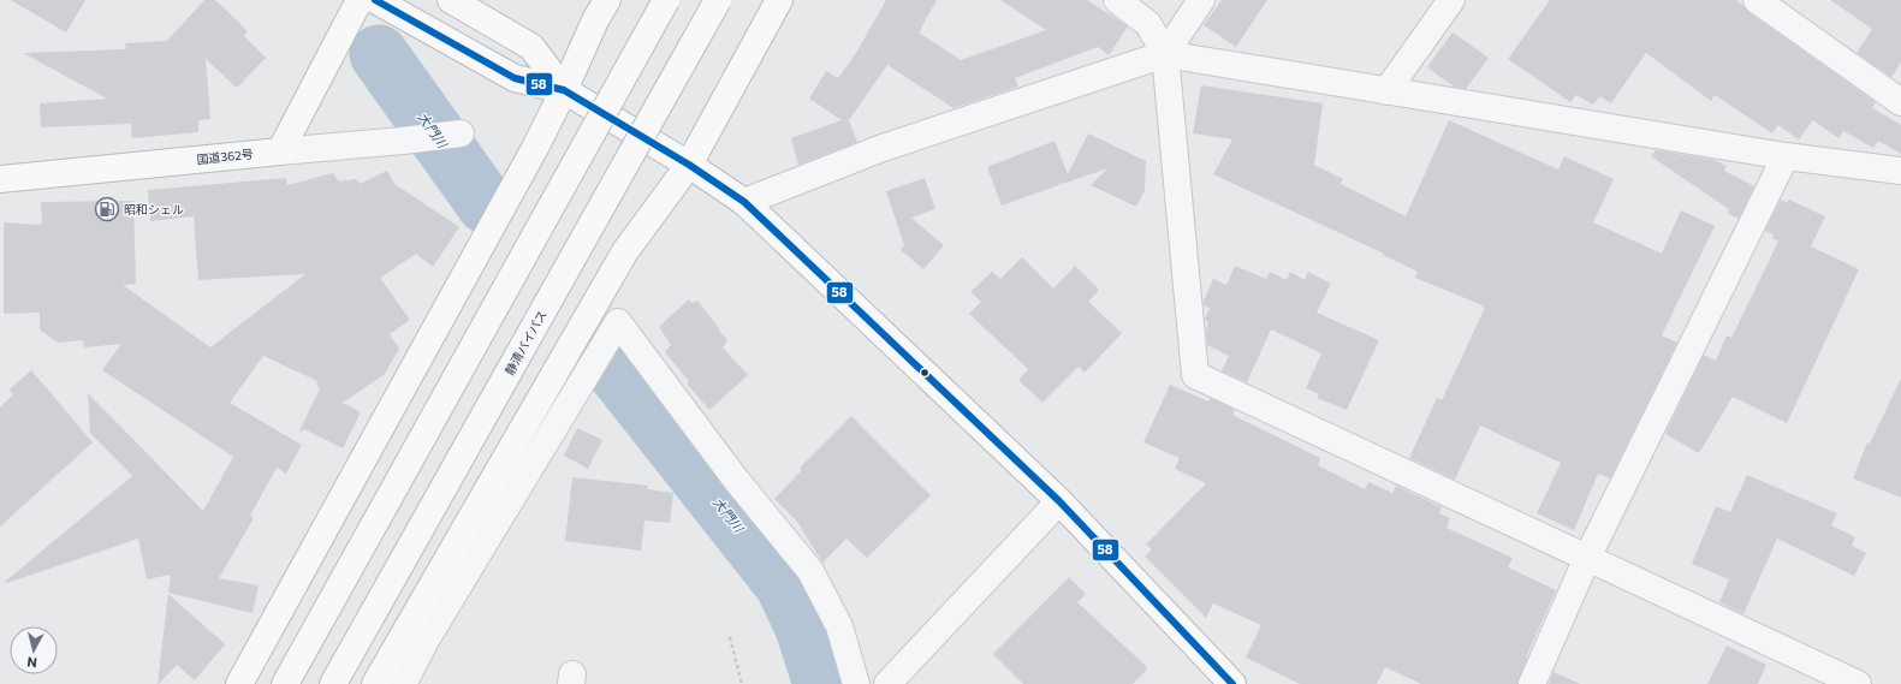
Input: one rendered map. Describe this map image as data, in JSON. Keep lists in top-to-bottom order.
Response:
{
  "streets": {
    "highway": ["国道362号", "静清バイパス"]
  },
  "water": ["大門川"],
  "places": {
    "fuel station": ["昭和シェル"]
  },
  "lines": ["transit line 58"],
  "north": "bottom"
}
